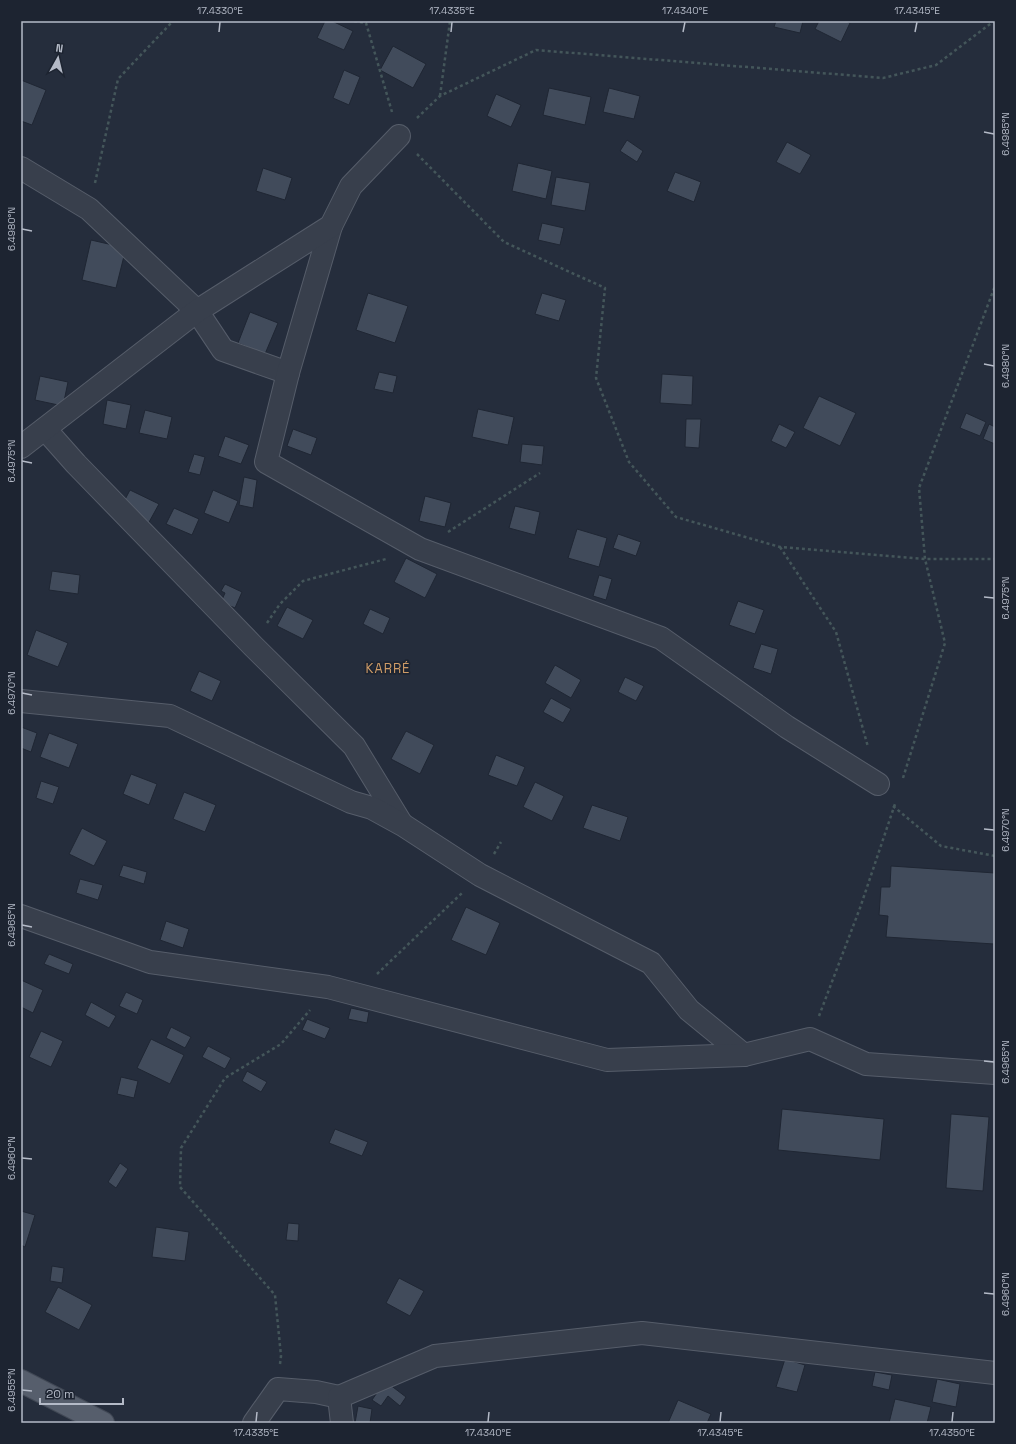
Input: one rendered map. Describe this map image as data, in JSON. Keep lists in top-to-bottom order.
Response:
{
  "districts": ["KARRÉ"],
  "scale_bar": "20 m",
  "north": "top",
  "coordinates": [
    "17.4330°E",
    "17.4335°E",
    "17.4340°E",
    "17.4345°E",
    "6.4985°N",
    "6.4980°N",
    "6.4975°N",
    "6.4970°N",
    "6.4965°N",
    "6.4960°N",
    "6.4955°N",
    "17.4350°E"
  ]
}
